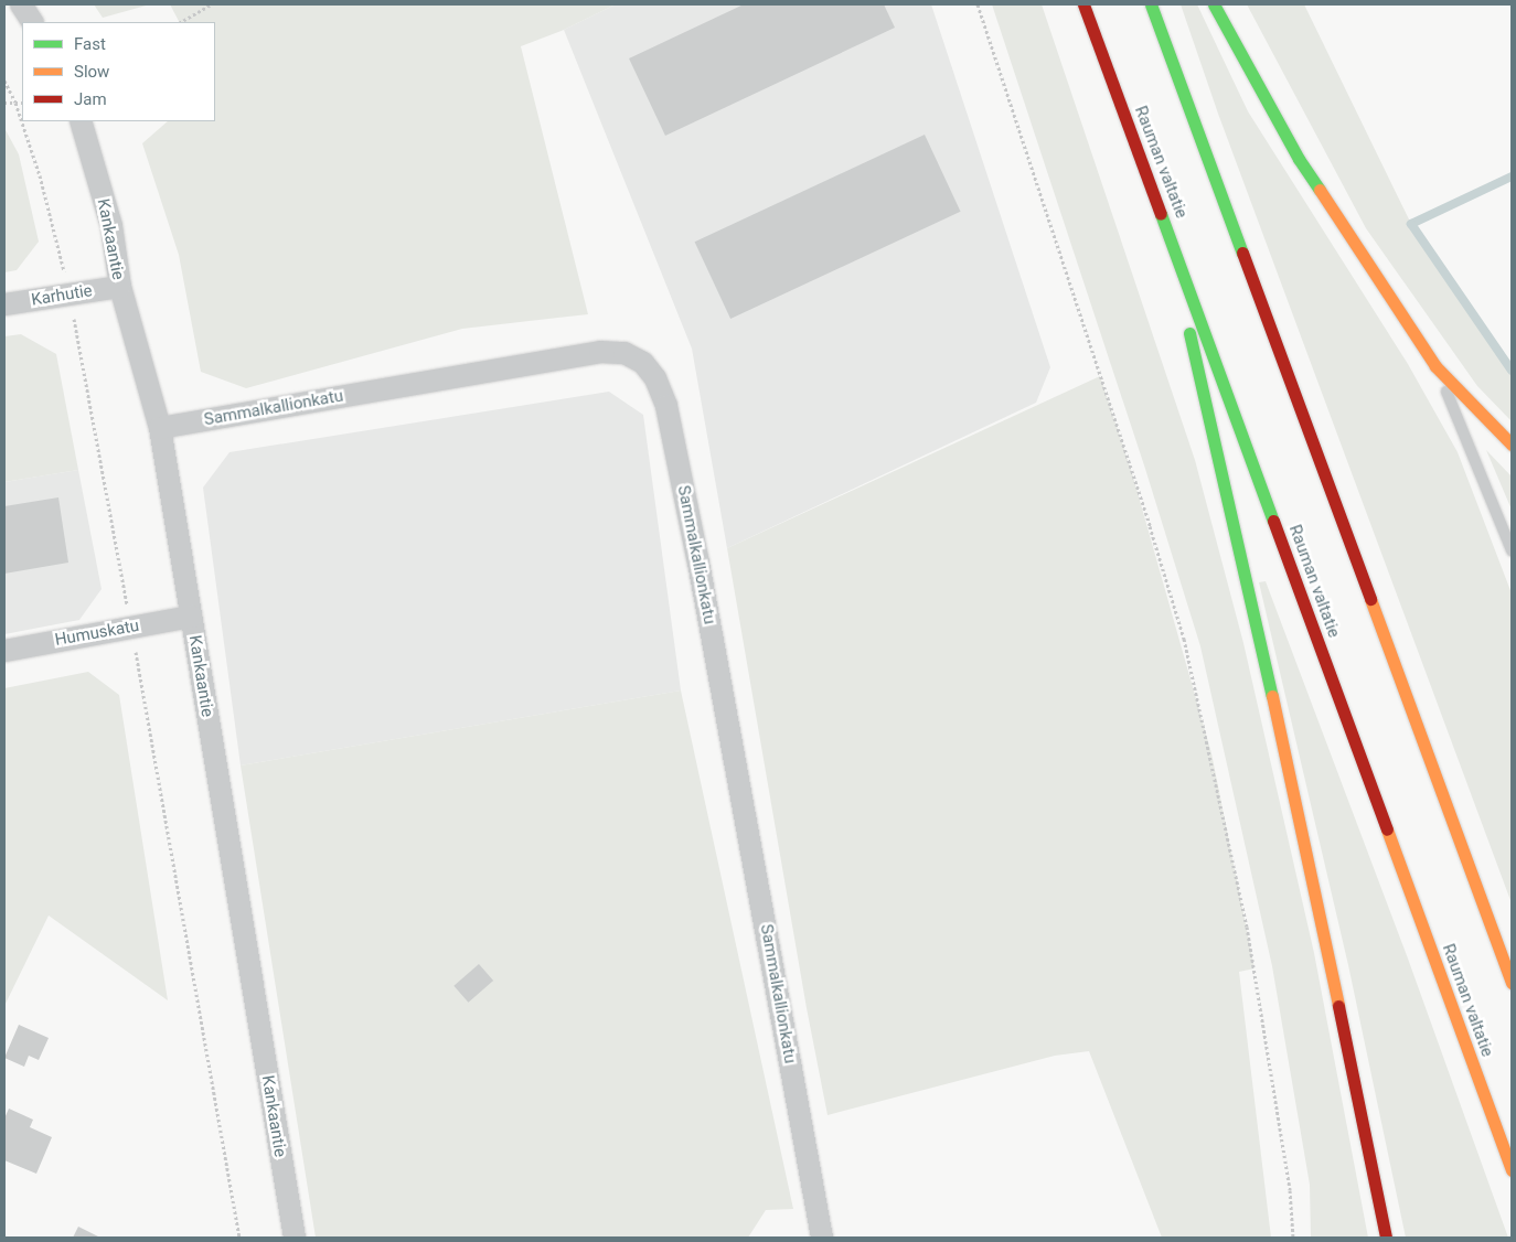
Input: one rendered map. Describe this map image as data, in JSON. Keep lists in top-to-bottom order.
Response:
{
  "streets": {
    "highway": ["Rauman valtatie"],
    "street": [
      "Kankaantie",
      "Karhutie",
      "Sammalkallionkatu",
      "Humuskatu"
    ]
  },
  "crossings": [
    ["Kankaantie", "Karhutie"],
    ["Kankaantie", "Sammalkallionkatu"],
    ["Kankaantie", "Humuskatu"]
  ],
  "legend": ["Fast", "Slow", "Jam"]
}
